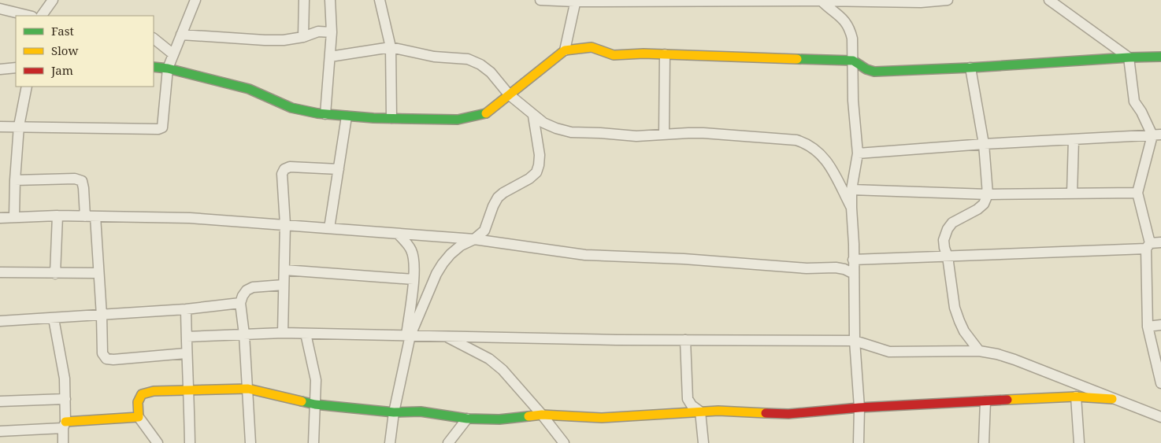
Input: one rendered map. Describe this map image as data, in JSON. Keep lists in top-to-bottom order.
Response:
{
  "legend": ["Fast", "Slow", "Jam"]
}
